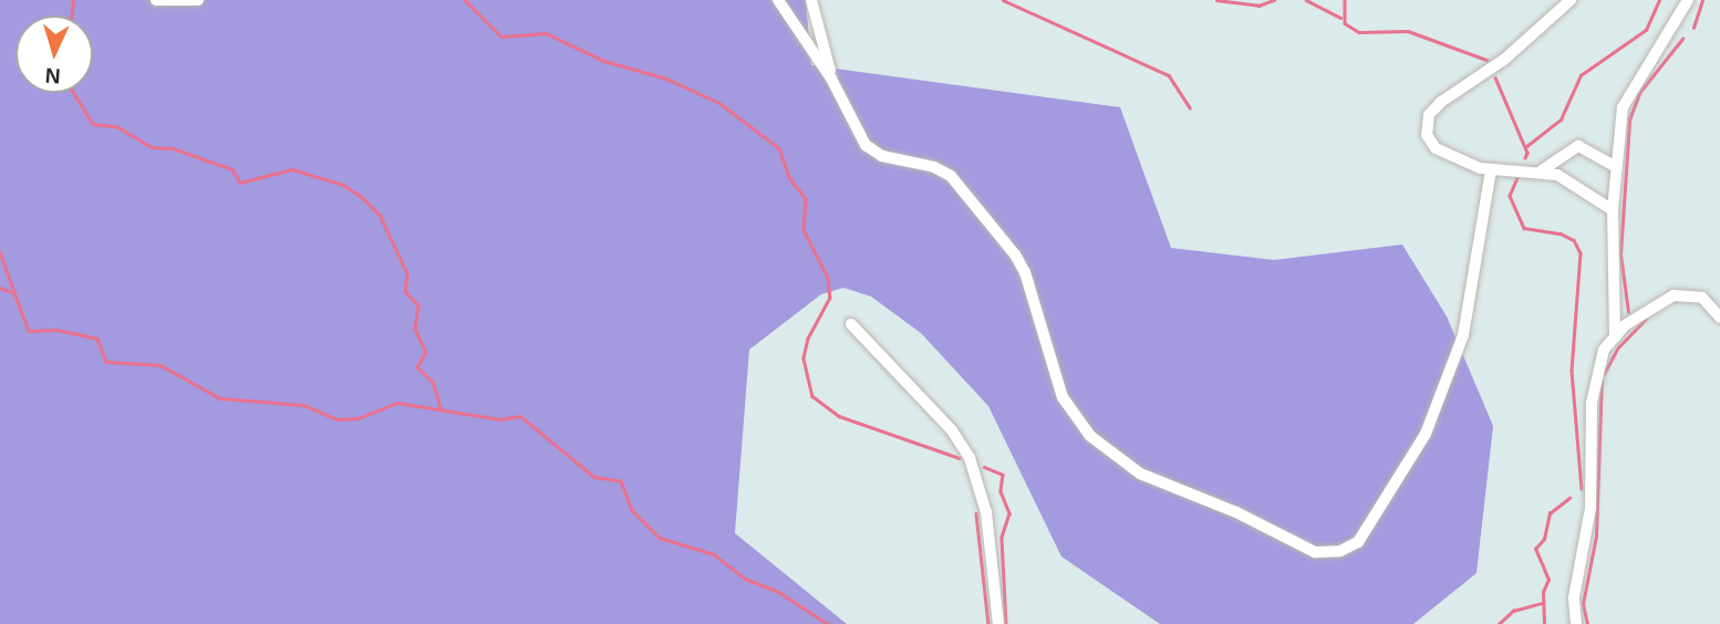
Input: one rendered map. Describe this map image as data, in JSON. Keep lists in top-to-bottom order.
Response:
{
  "north": "bottom"
}
